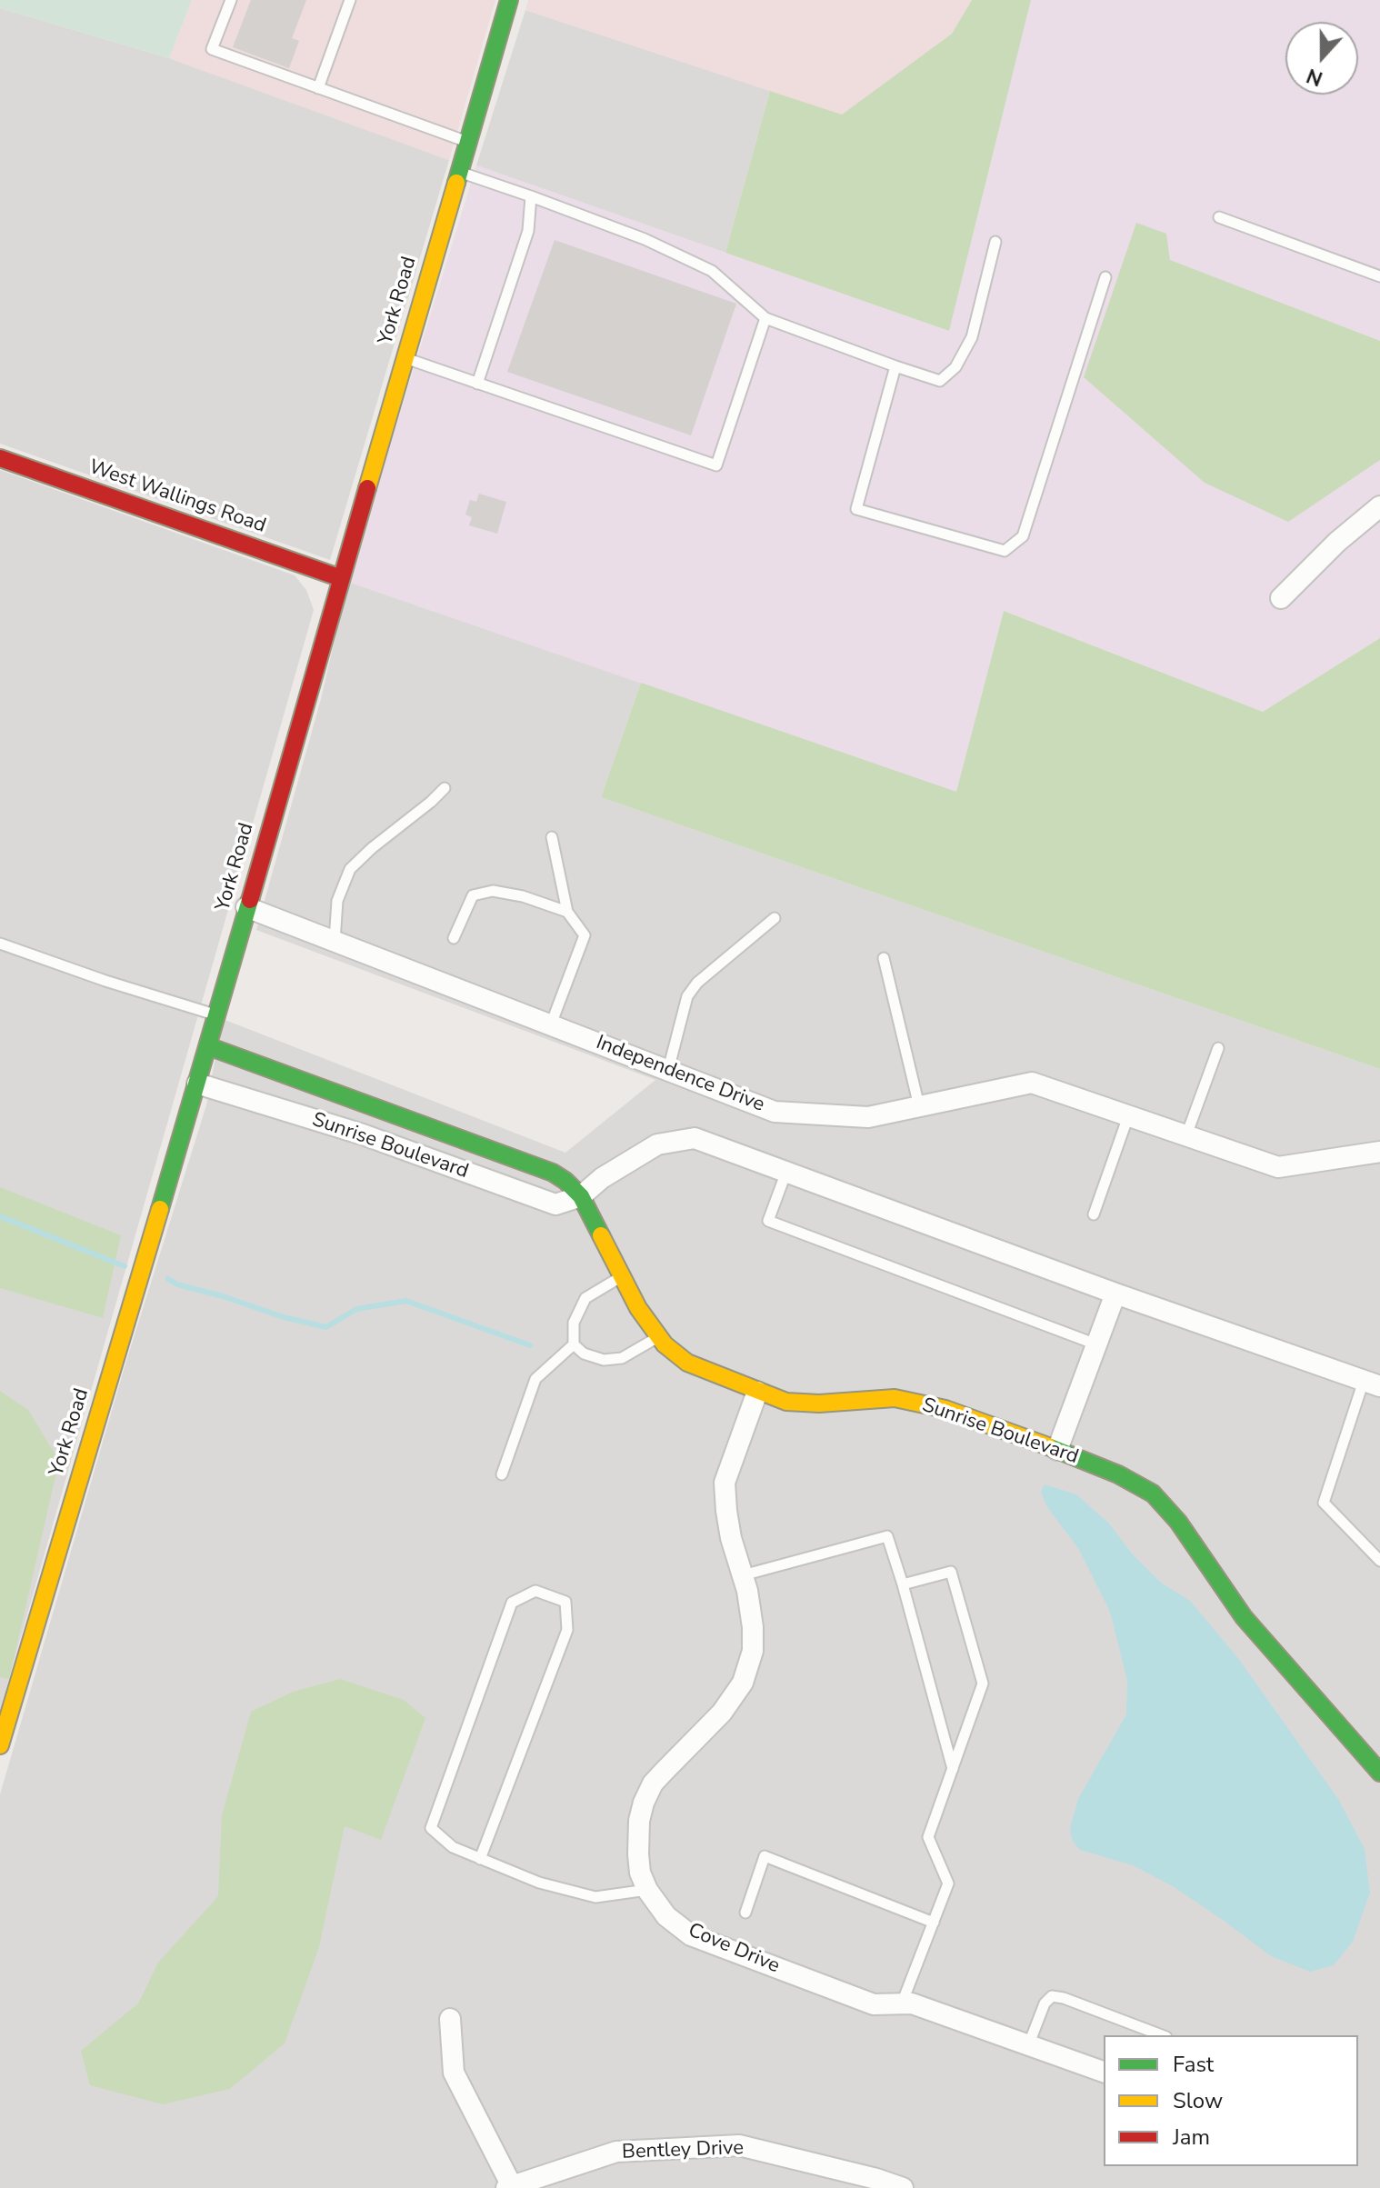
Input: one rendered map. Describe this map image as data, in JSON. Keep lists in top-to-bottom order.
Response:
{
  "streets": {
    "street": [
      "York Road",
      "West Wallings Road",
      "Independence Drive",
      "Sunrise Boulevard",
      "Cove Drive",
      "Bentley Drive"
    ]
  },
  "crossings": [
    ["York Road", "West Wallings Road"],
    ["York Road", "Independence Drive"],
    ["York Road", "Sunrise Boulevard"],
    ["Sunrise Boulevard", "Cove Drive"]
  ],
  "legend": ["Fast", "Slow", "Jam"],
  "north": "bottom"
}
